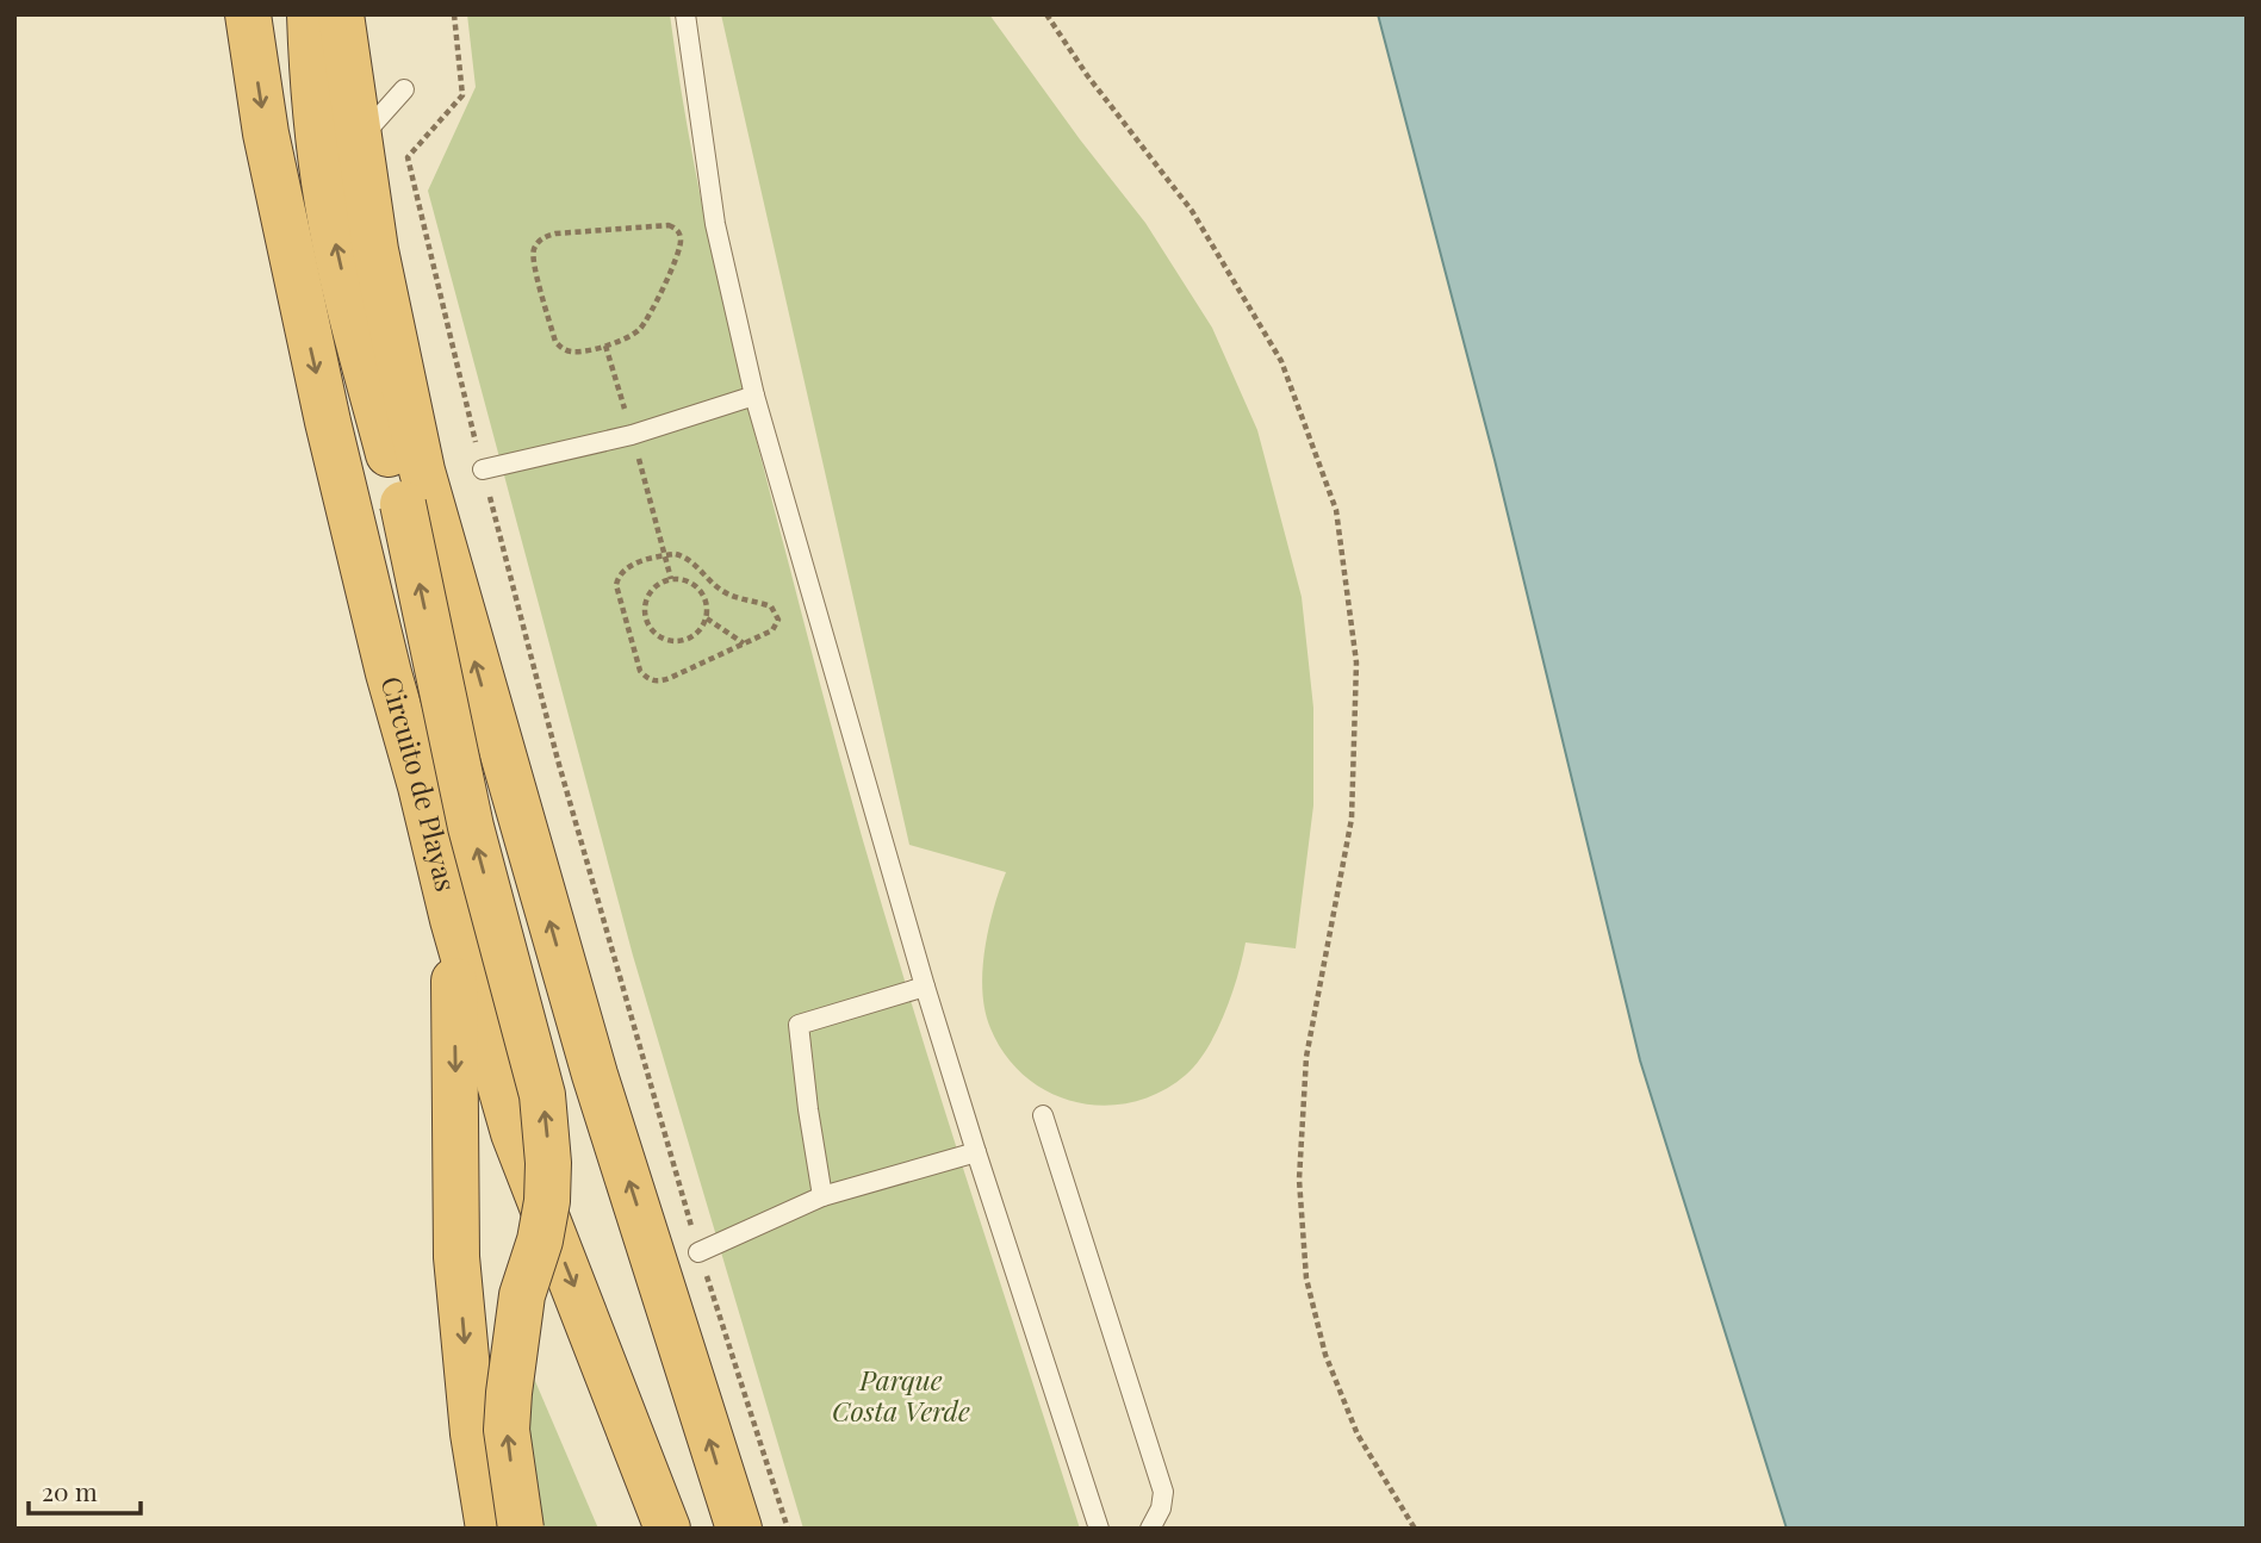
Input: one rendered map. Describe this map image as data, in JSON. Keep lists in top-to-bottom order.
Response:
{
  "streets": {
    "highway": ["Circuito de Playas"]
  },
  "parks": ["Parque Costa Verde"],
  "scale_bar": "20 m"
}
